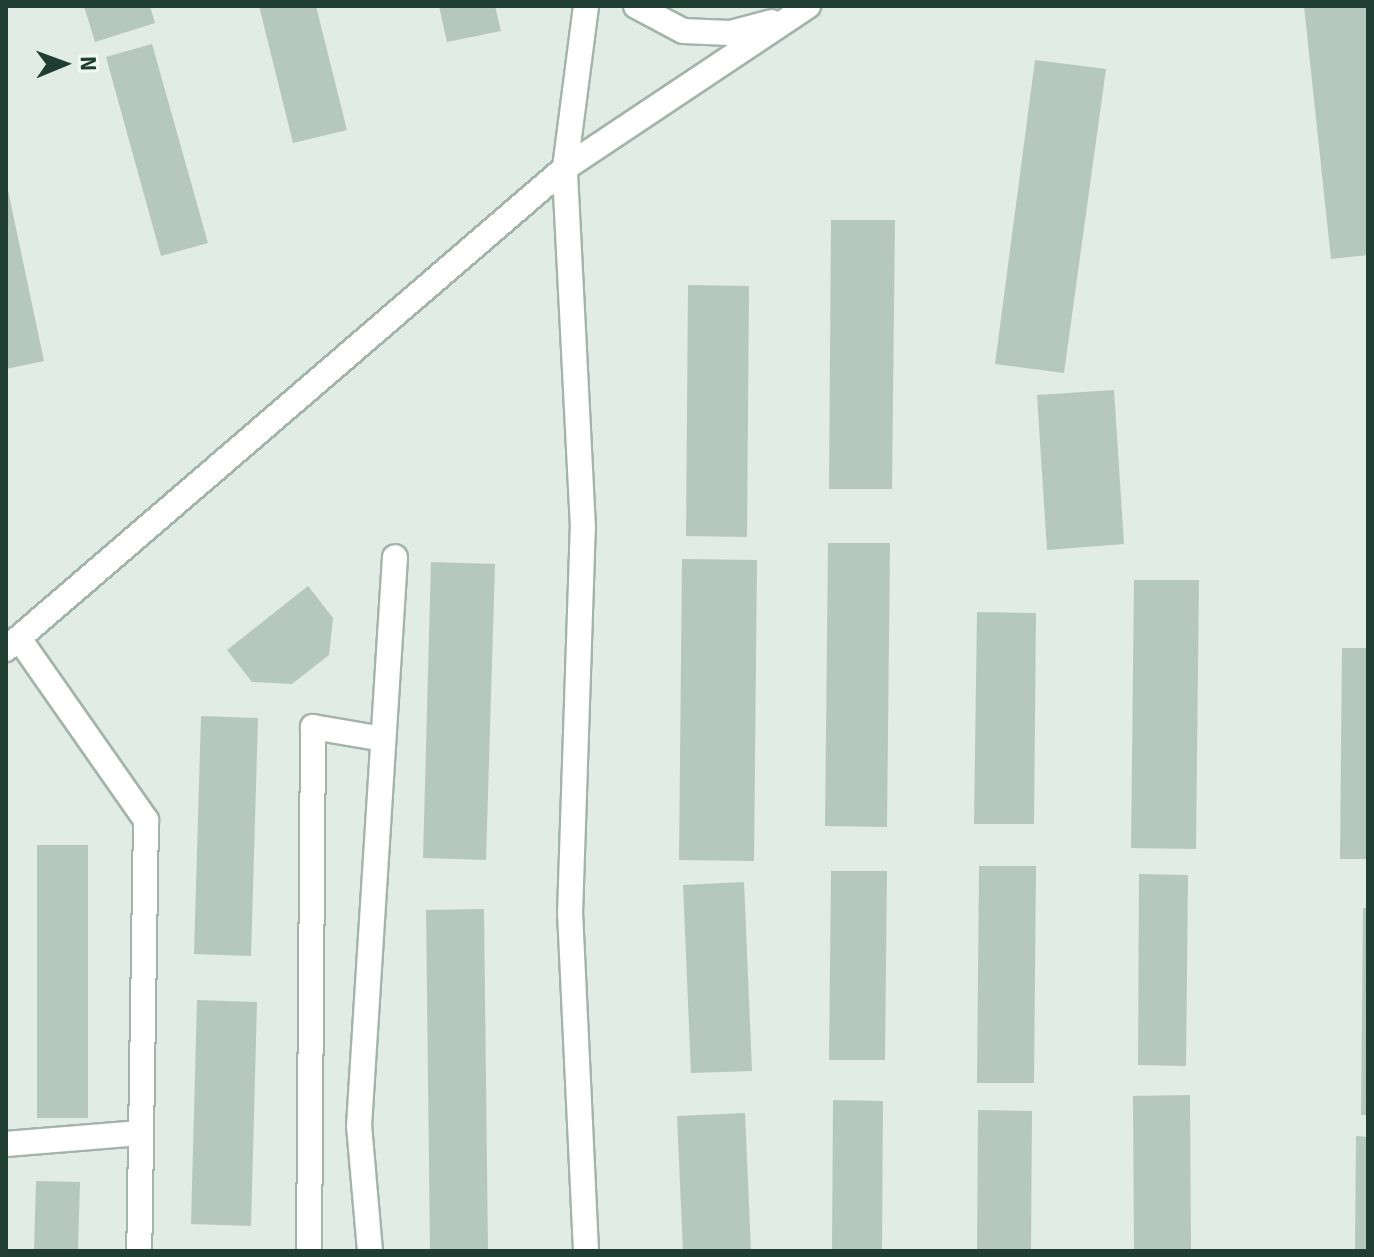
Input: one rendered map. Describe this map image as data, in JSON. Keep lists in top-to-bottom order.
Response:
{
  "north": "right"
}
